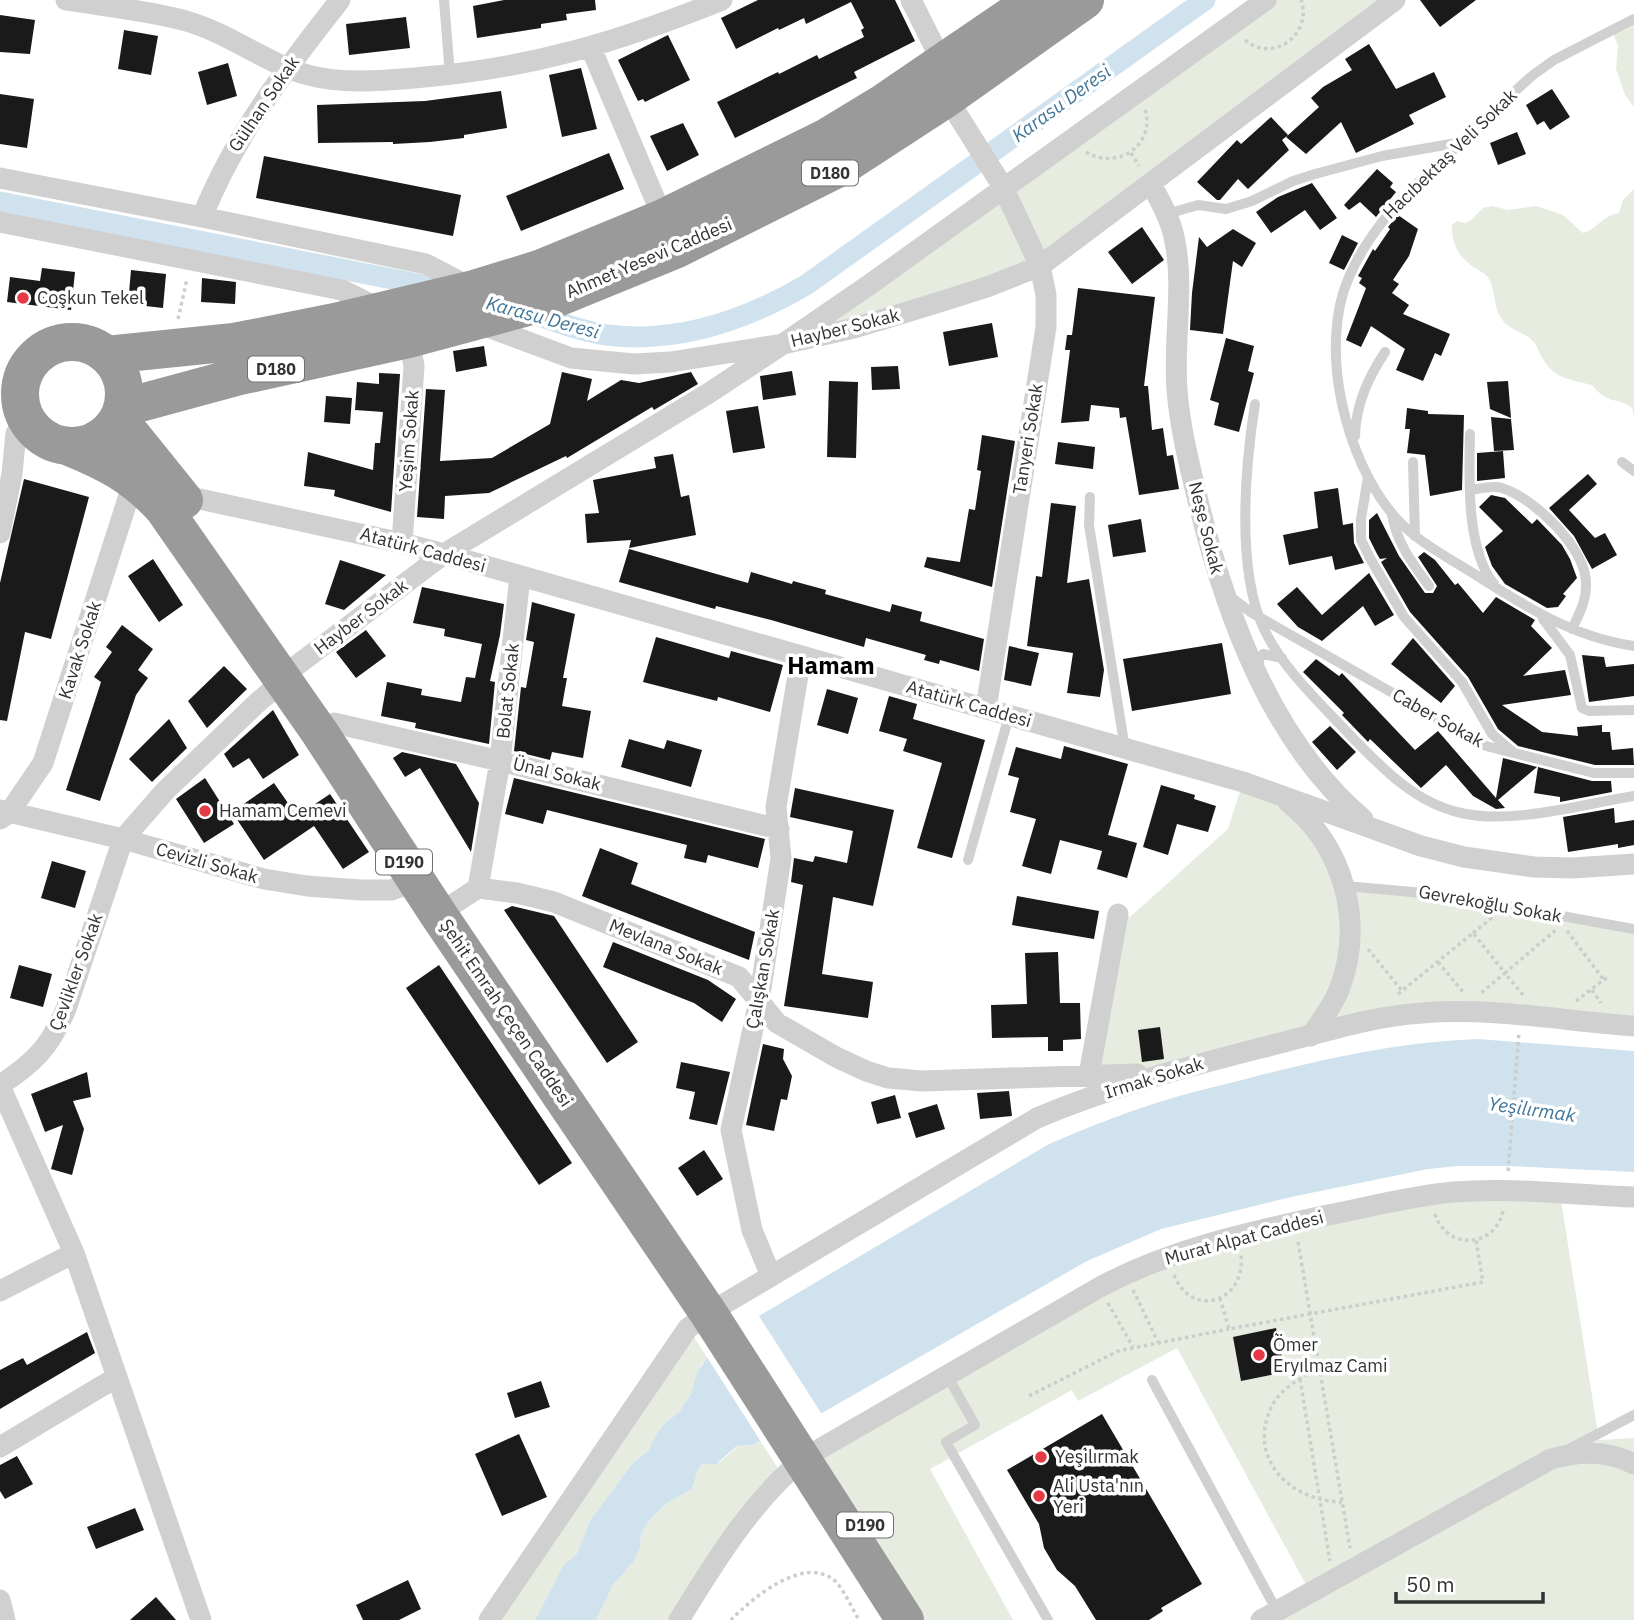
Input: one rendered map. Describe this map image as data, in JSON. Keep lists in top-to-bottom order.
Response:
{
  "streets": {
    "highway": [
      "D180",
      "Ahmet Yesevi Caddesi",
      "D190",
      "Şehit Emrah Çeçen Caddesi"
    ],
    "street": [
      "Gülhan Sokak",
      "Hayber Sokak",
      "Tanyeri Sokak",
      "Yeşim Sokak",
      "Neşe Sokak",
      "Atatürk Caddesi",
      "Kavak Sokak",
      "Bolat Sokak",
      "Ünal Sokak",
      "Cevizli Sokak",
      "Mevlana Sokak",
      "Çalışkan Sokak",
      "Çevlikler Sokak",
      "Irmak Sokak",
      "Murat Alpat Caddesi"
    ],
    "lane": ["Hacıbektaş Veli Sokak", "Caber Sokak", "Gevrekoğlu Sokak"]
  },
  "crossings": [
    ["Ahmet Yesevi Caddesi", "Tanyeri Sokak"],
    ["Ahmet Yesevi Caddesi", "Yeşim Sokak"],
    ["Ahmet Yesevi Caddesi", "Şehit Emrah Çeçen Caddesi"],
    ["Hayber Sokak", "Tanyeri Sokak"],
    ["Hayber Sokak", "Neşe Sokak"],
    ["Hayber Sokak", "Atatürk Caddesi"],
    ["Hayber Sokak", "Cevizli Sokak"],
    ["Hayber Sokak", "Çevlikler Sokak"],
    ["Hayber Sokak", "Şehit Emrah Çeçen Caddesi"],
    ["Tanyeri Sokak", "Atatürk Caddesi"],
    ["Yeşim Sokak", "Atatürk Caddesi"],
    ["Neşe Sokak", "Atatürk Caddesi"],
    ["Neşe Sokak", "Caber Sokak"],
    ["Atatürk Caddesi", "Bolat Sokak"],
    ["Atatürk Caddesi", "Çalışkan Sokak"],
    ["Atatürk Caddesi", "Şehit Emrah Çeçen Caddesi"],
    ["Kavak Sokak", "Cevizli Sokak"],
    ["Kavak Sokak", "Şehit Emrah Çeçen Caddesi"],
    ["Bolat Sokak", "Ünal Sokak"],
    ["Bolat Sokak", "Mevlana Sokak"],
    ["Bolat Sokak", "Şehit Emrah Çeçen Caddesi"],
    ["Ünal Sokak", "Çalışkan Sokak"],
    ["Ünal Sokak", "Şehit Emrah Çeçen Caddesi"],
    ["D190", "Şehit Emrah Çeçen Caddesi"],
    ["D190", "Murat Alpat Caddesi"],
    ["Cevizli Sokak", "Çevlikler Sokak"],
    ["Cevizli Sokak", "Şehit Emrah Çeçen Caddesi"],
    ["Mevlana Sokak", "Çalışkan Sokak"],
    ["Mevlana Sokak", "Şehit Emrah Çeçen Caddesi"],
    ["Mevlana Sokak", "Irmak Sokak"],
    ["Çalışkan Sokak", "Irmak Sokak"],
    ["Şehit Emrah Çeçen Caddesi", "Irmak Sokak"],
    ["Şehit Emrah Çeçen Caddesi", "Murat Alpat Caddesi"]
  ],
  "districts": ["Hamam"],
  "water": ["Karasu Deresi", "Yeşilırmak"],
  "places": [
    "Coşkun Tekel",
    "Hamam Cemevi",
    "Ömer Eryılmaz Cami",
    "Yeşilırmak",
    "Ali Usta'nın Yeri"
  ],
  "scale_bar": "50 m"
}
